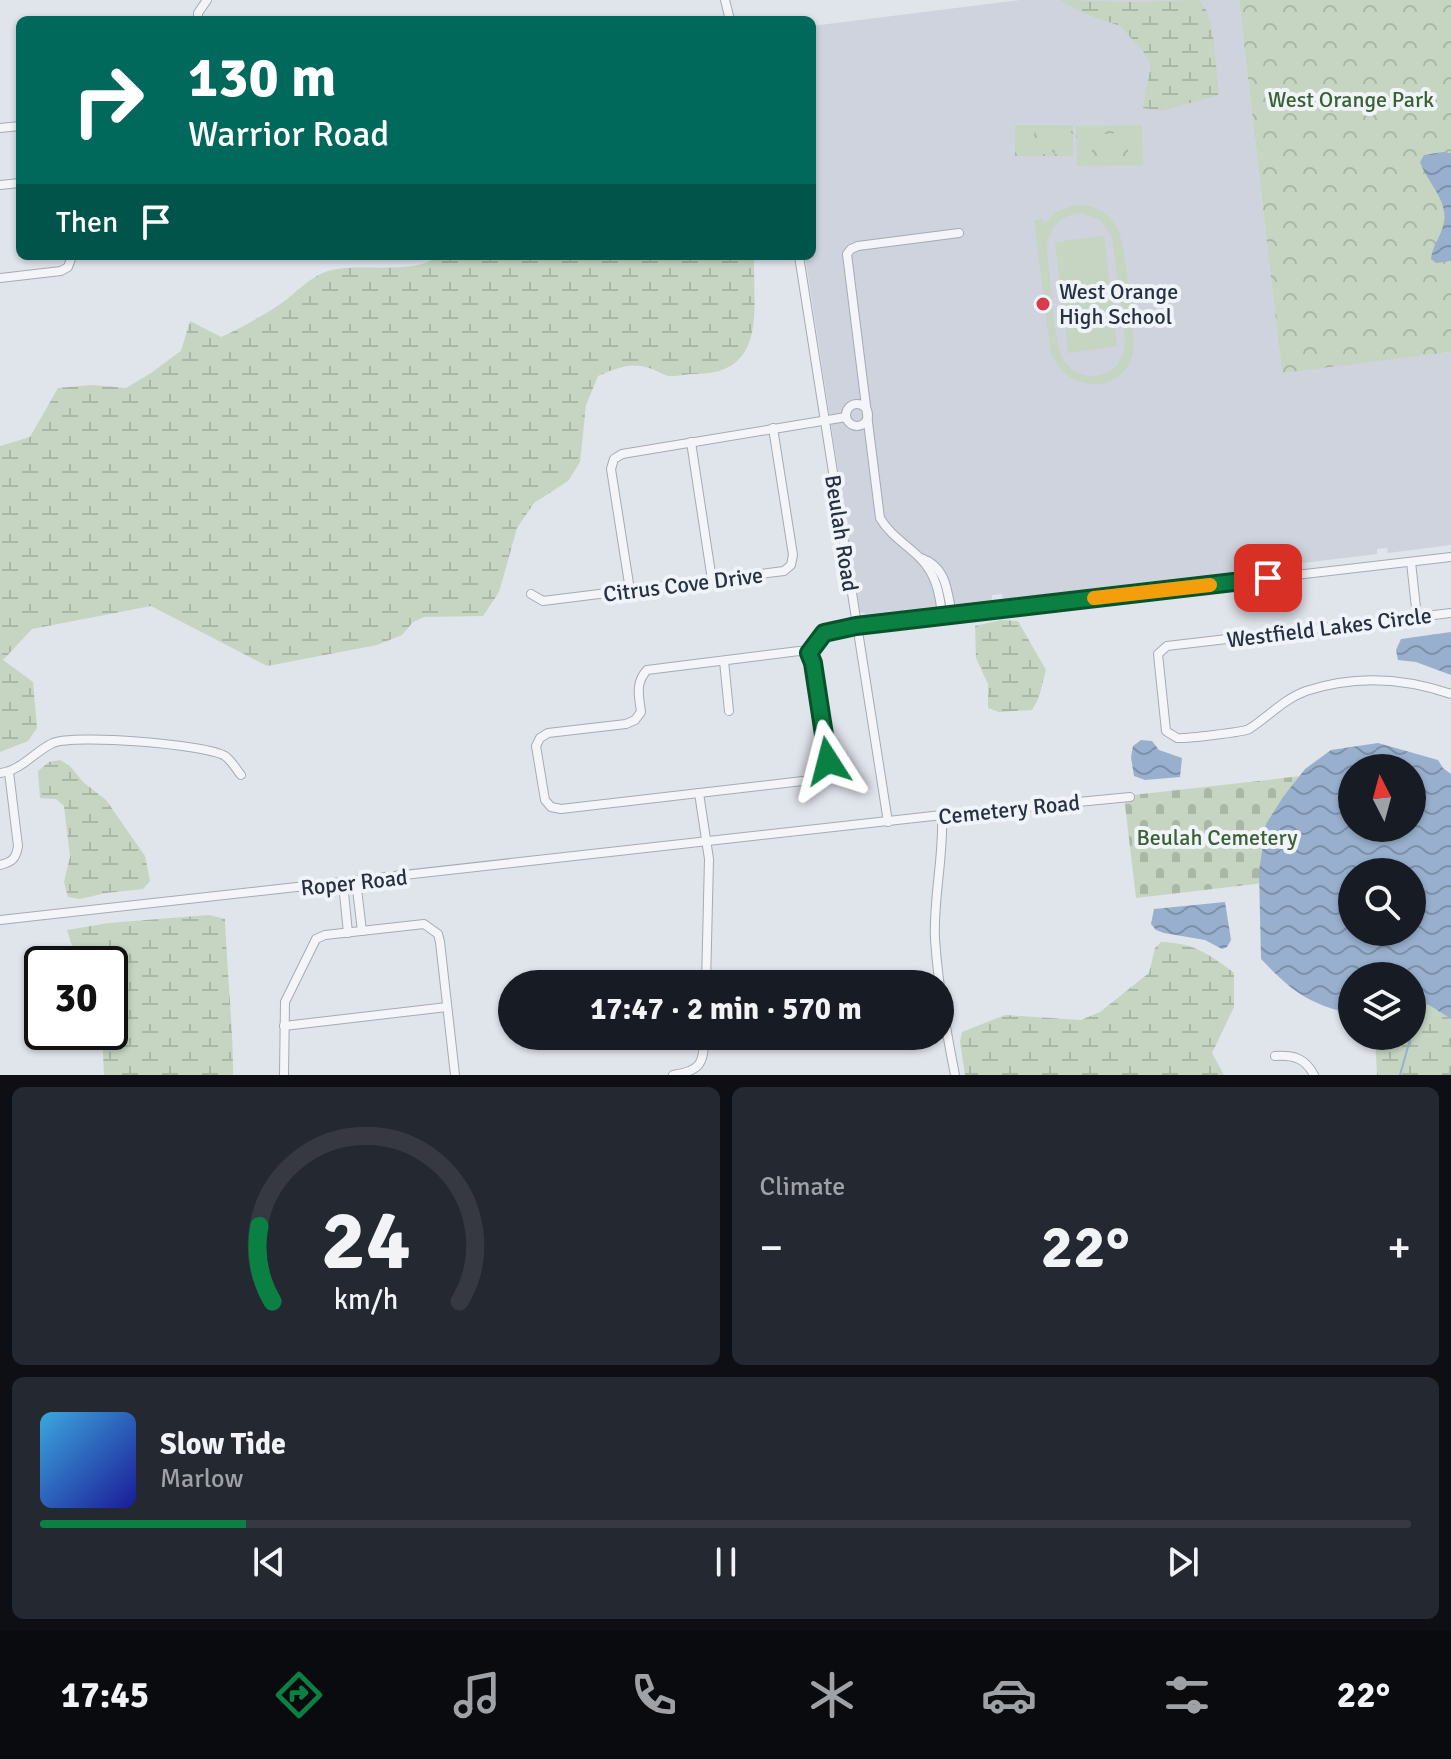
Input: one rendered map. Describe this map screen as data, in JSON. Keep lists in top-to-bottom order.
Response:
{
  "streets": {
    "street": [
      "Beulah Road",
      "Citrus Cove Drive",
      "Westfield Lakes Circle",
      "Cemetery Road",
      "Roper Road"
    ]
  },
  "crossings": [
    ["Beulah Road", "Cemetery Road"]
  ],
  "parks": ["West Orange Park", "Beulah Cemetery"],
  "places": ["West Orange High School"],
  "north": "top",
  "page": {
    "turn": ["130 m", "Warrior Road"],
    "then": "Then",
    "limit": "30",
    "trip": "17:47 · 2 min · 570 m",
    "tile": "Climate",
    "heat": ["−", "22°", "+"],
    "song": ["Slow Tide", "Marlow"],
    "tabs": ["17:45", "22°"],
    "gauge": ["24", "km/h"]
  }
}
